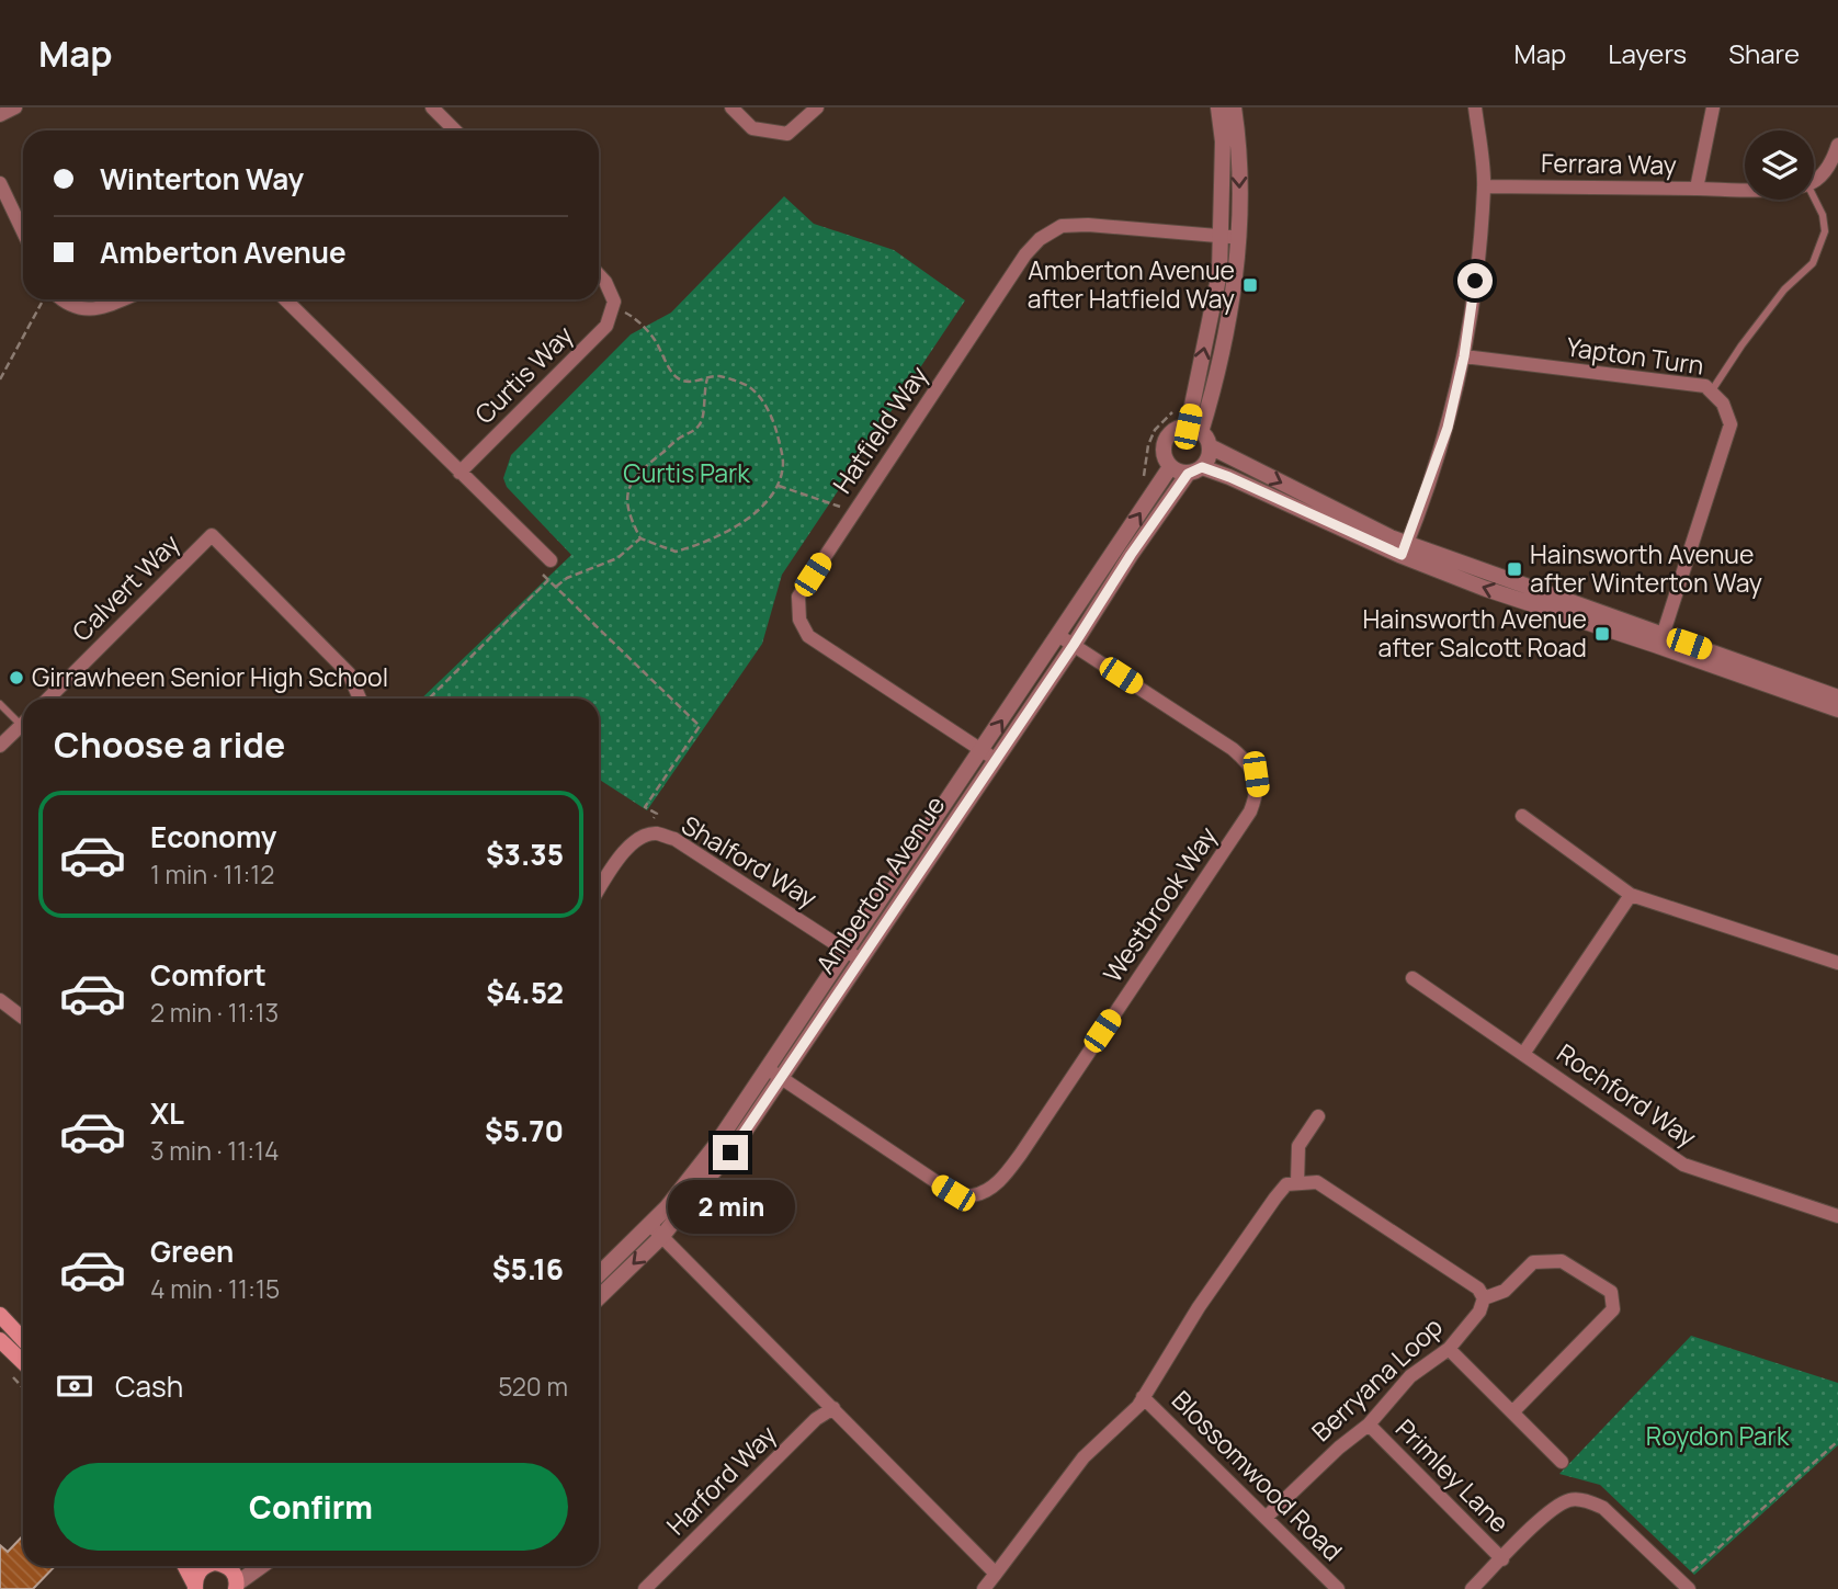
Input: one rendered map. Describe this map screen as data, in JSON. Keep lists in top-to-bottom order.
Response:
{
  "streets": {
    "street": [
      "Ferrara Way",
      "Yapton Turn",
      "Curtis Way",
      "Hatfield Way",
      "Calvert Way",
      "Shalford Way",
      "Amberton Avenue",
      "Westbrook Way",
      "Rochford Way",
      "Berryana Loop",
      "Blossomwood Road",
      "Primley Lane",
      "Harford Way"
    ]
  },
  "crossings": [
    ["Hatfield Way", "Amberton Avenue"],
    ["Shalford Way", "Amberton Avenue"],
    ["Amberton Avenue", "Westbrook Way"],
    ["Berryana Loop", "Blossomwood Road"],
    ["Berryana Loop", "Primley Lane"]
  ],
  "parks": ["Curtis Park", "Roydon Park"],
  "places": {
    "transit": ["Amberton Avenue after Hatfield Way", "Hainsworth Avenue after Winterton Way", "Hainsworth Avenue after Salcott Road"],
    "other": ["Girrawheen Senior High School"]
  },
  "page": {
    "header": "Map",
    "nav": ["Map", "Layers", "Share"],
    "banner": ["Winterton Way", "Amberton Avenue"],
    "heading": "Choose a ride",
    "list": [
      {
        "name": "Economy",
        "note": "1 min · 11:12",
        "value": "$3.35"
      },
      {
        "name": "Comfort",
        "note": "2 min · 11:13",
        "value": "$4.52"
      },
      {
        "name": "XL",
        "note": "3 min · 11:14",
        "value": "$5.70"
      },
      {
        "name": "Green",
        "note": "4 min · 11:15",
        "value": "$5.16"
      }
    ],
    "bubble": "2 min",
    "pay": ["Cash", "520 m"],
    "buttons": "Confirm"
  }
}
